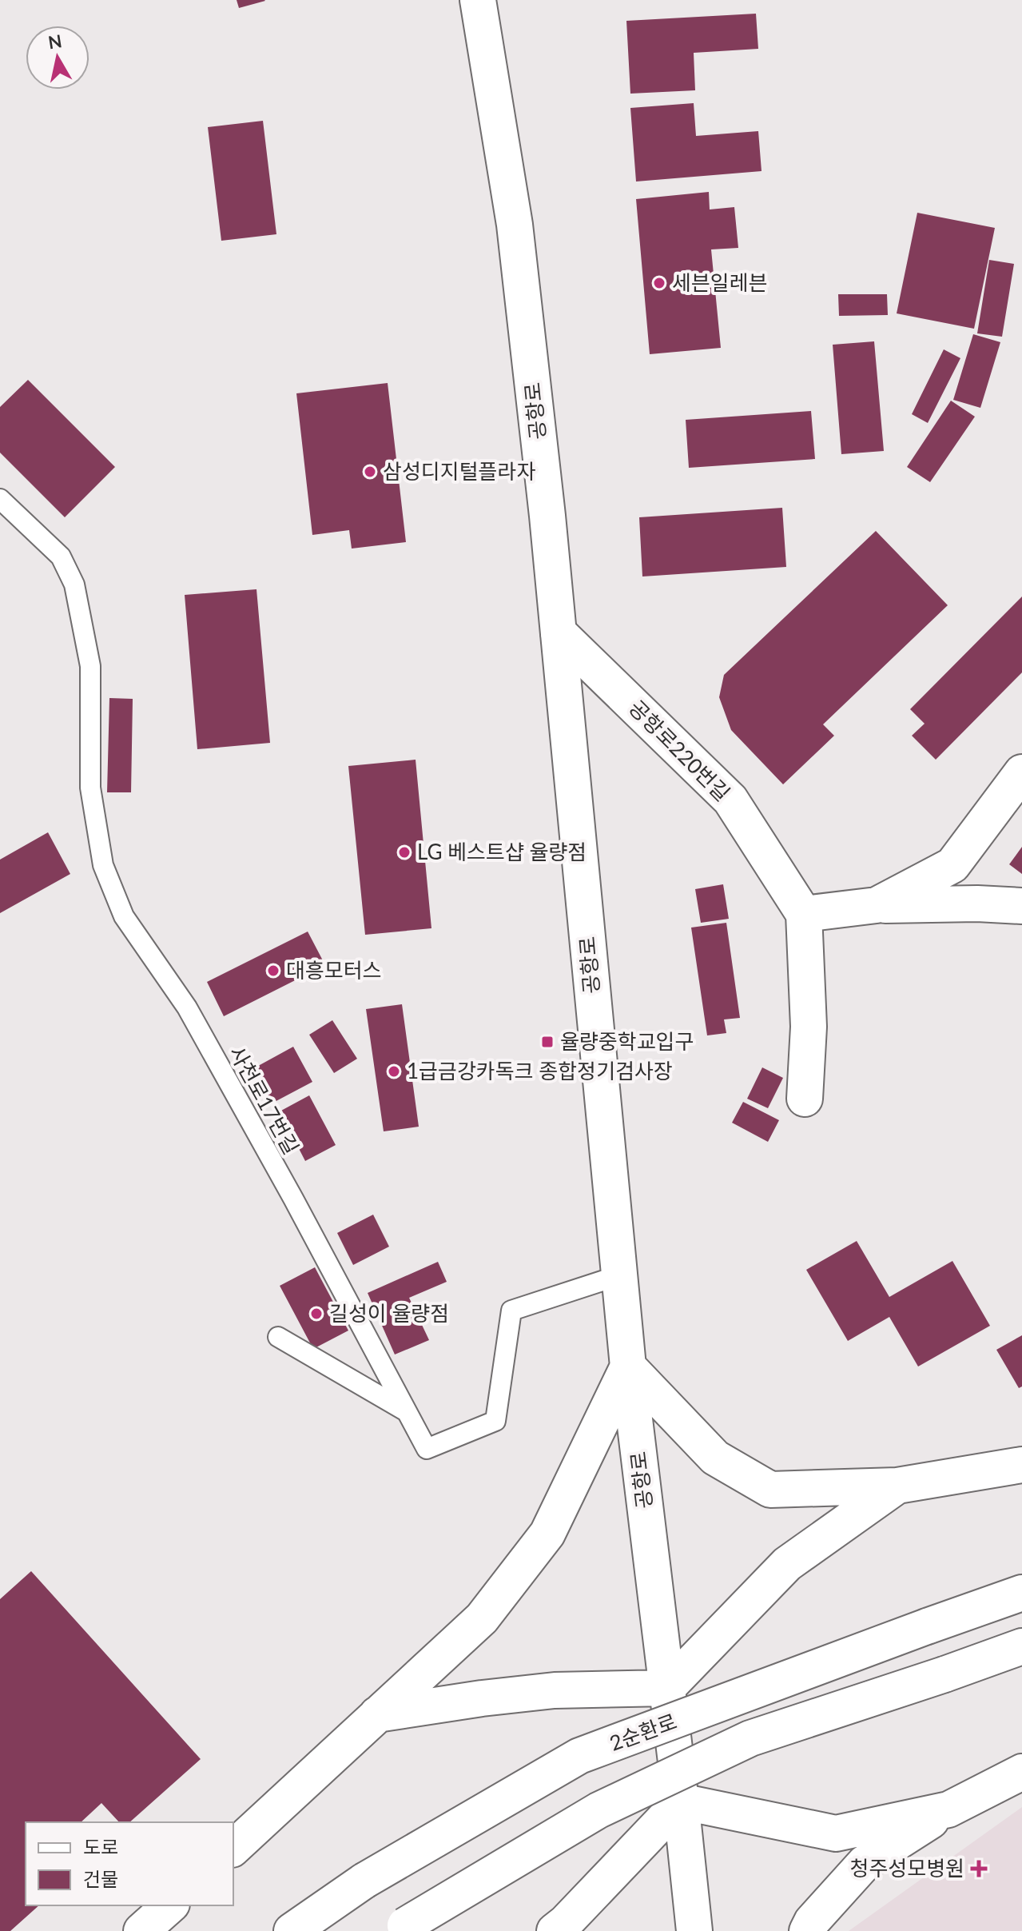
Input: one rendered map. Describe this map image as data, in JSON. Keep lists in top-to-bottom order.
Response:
{
  "streets": {
    "street": ["공항로", "공항로220번길", "2순환로"],
    "lane": ["사천로17번길"]
  },
  "crossings": [
    ["공항로", "공항로220번길"],
    ["공항로", "사천로17번길"]
  ],
  "places": {
    "other": [
      "세븐일레븐",
      "삼성디지털플라자",
      "LG 베스트샵 율량점",
      "대흥모터스",
      "1급금강카독크 종합정기검사장",
      "길성이 율량점"
    ],
    "transit": ["율량중학교입구"],
    "health": ["청주성모병원"]
  },
  "legend": ["도로", "건물"],
  "north": "top"
}
